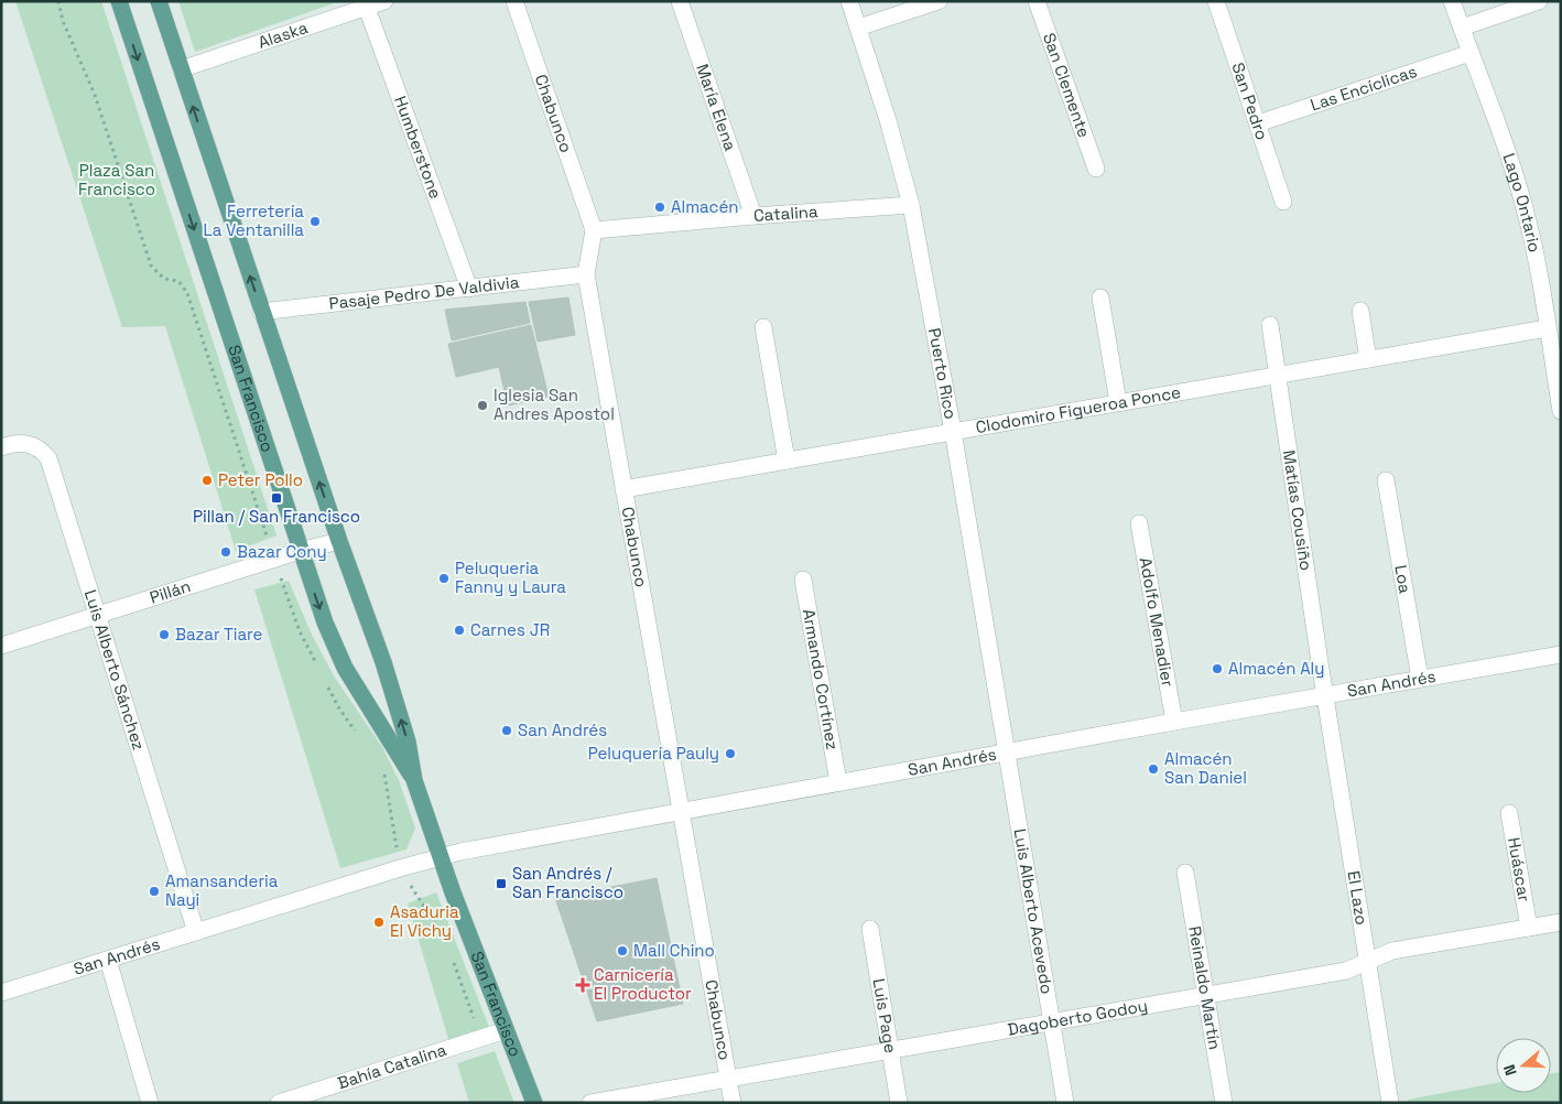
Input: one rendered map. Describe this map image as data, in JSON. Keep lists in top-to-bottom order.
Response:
{
  "streets": {
    "main road": ["San Francisco"],
    "street": [
      "Alaska",
      "San Clemente",
      "Las Encíclicas",
      "San Pedro",
      "María Elena",
      "Chabunco",
      "Humberstone",
      "Lago Ontario",
      "Catalina",
      "Pasaje Pedro De Valdivia",
      "Puerto Rico",
      "Clodomiro Figueroa Ponce",
      "Matías Cousiño",
      "Loa",
      "Pillán",
      "Adolfo Menadier",
      "Luis Alberto Sánchez",
      "Armando Cortínez",
      "San Andrés",
      "Huáscar",
      "El Lazo",
      "Luis Alberto Acevedo",
      "Reinaldo Martín",
      "Luis Page",
      "Dagoberto Godoy",
      "Bahía Catalina"
    ]
  },
  "crossings": [
    ["Alaska", "Humberstone"],
    ["Alaska", "San Francisco"],
    ["Las Encíclicas", "San Pedro"],
    ["Las Encíclicas", "Lago Ontario"],
    ["María Elena", "Catalina"],
    ["Chabunco", "Catalina"],
    ["Chabunco", "Pasaje Pedro De Valdivia"],
    ["Chabunco", "Clodomiro Figueroa Ponce"],
    ["Chabunco", "San Andrés"],
    ["Chabunco", "Dagoberto Godoy"],
    ["Humberstone", "Pasaje Pedro De Valdivia"],
    ["Lago Ontario", "Clodomiro Figueroa Ponce"],
    ["Catalina", "Puerto Rico"],
    ["Pasaje Pedro De Valdivia", "San Francisco"],
    ["Puerto Rico", "Clodomiro Figueroa Ponce"],
    ["Puerto Rico", "San Andrés"],
    ["Puerto Rico", "Luis Alberto Acevedo"],
    ["San Francisco", "Pillán"],
    ["San Francisco", "San Andrés"],
    ["San Francisco", "Bahía Catalina"],
    ["Clodomiro Figueroa Ponce", "Matías Cousiño"],
    ["Matías Cousiño", "San Andrés"],
    ["Matías Cousiño", "El Lazo"],
    ["Loa", "San Andrés"],
    ["Pillán", "Luis Alberto Sánchez"],
    ["Adolfo Menadier", "San Andrés"],
    ["Luis Alberto Sánchez", "San Andrés"],
    ["Armando Cortínez", "San Andrés"],
    ["San Andrés", "El Lazo"],
    ["San Andrés", "Luis Alberto Acevedo"],
    ["Huáscar", "Dagoberto Godoy"],
    ["El Lazo", "Dagoberto Godoy"],
    ["Luis Alberto Acevedo", "Dagoberto Godoy"],
    ["Reinaldo Martín", "Dagoberto Godoy"],
    ["Luis Page", "Dagoberto Godoy"]
  ],
  "parks": ["Plaza San Francisco"],
  "places": {
    "other": [
      "Almacén",
      "Ferretería La Ventanilla",
      "Iglesia San Andres Apostol",
      "Peter Pollo",
      "Bazar Cony",
      "Peluqueria Fanny y Laura",
      "Carnes JR",
      "Bazar Tiare",
      "Almacén Aly",
      "San Andrés",
      "Peluquería Pauly",
      "Almacén San Daniel",
      "Amansanderia Nayi",
      "Asaduria El Vichy",
      "Mall Chino"
    ],
    "transit": ["Pillan / San Francisco", "San Andrés / San Francisco"],
    "health": ["Carnicería El Productor"]
  },
  "north": "left"
}
